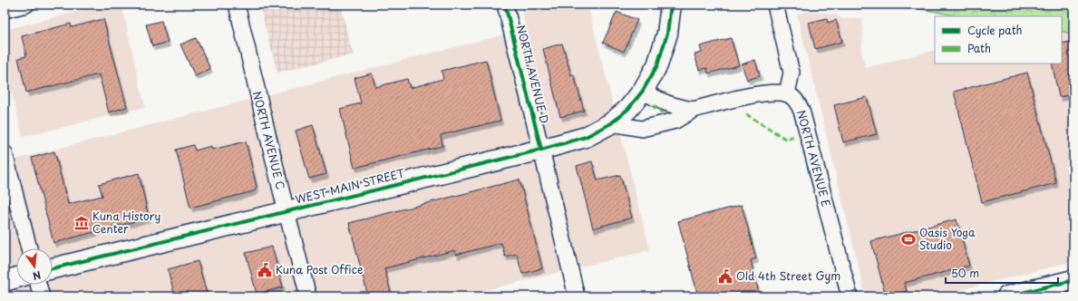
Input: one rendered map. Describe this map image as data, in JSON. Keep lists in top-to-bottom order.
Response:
{
  "streets": {
    "main road": ["WEST MAIN STREET"],
    "street": ["NORTH AVENUE D", "NORTH AVENUE C", "NORTH AVENUE E"]
  },
  "crossings": [
    ["NORTH AVENUE D", "WEST MAIN STREET"],
    ["NORTH AVENUE C", "WEST MAIN STREET"]
  ],
  "places": {
    "museum": ["Kuna History Center"],
    "sports": ["Oasis Yoga Studio"],
    "public building": ["Kuna Post Office", "Old 4th Street Gym"]
  },
  "legend": ["Cycle path", "Path"],
  "scale_bar": "50 m",
  "north": "bottom"
}
